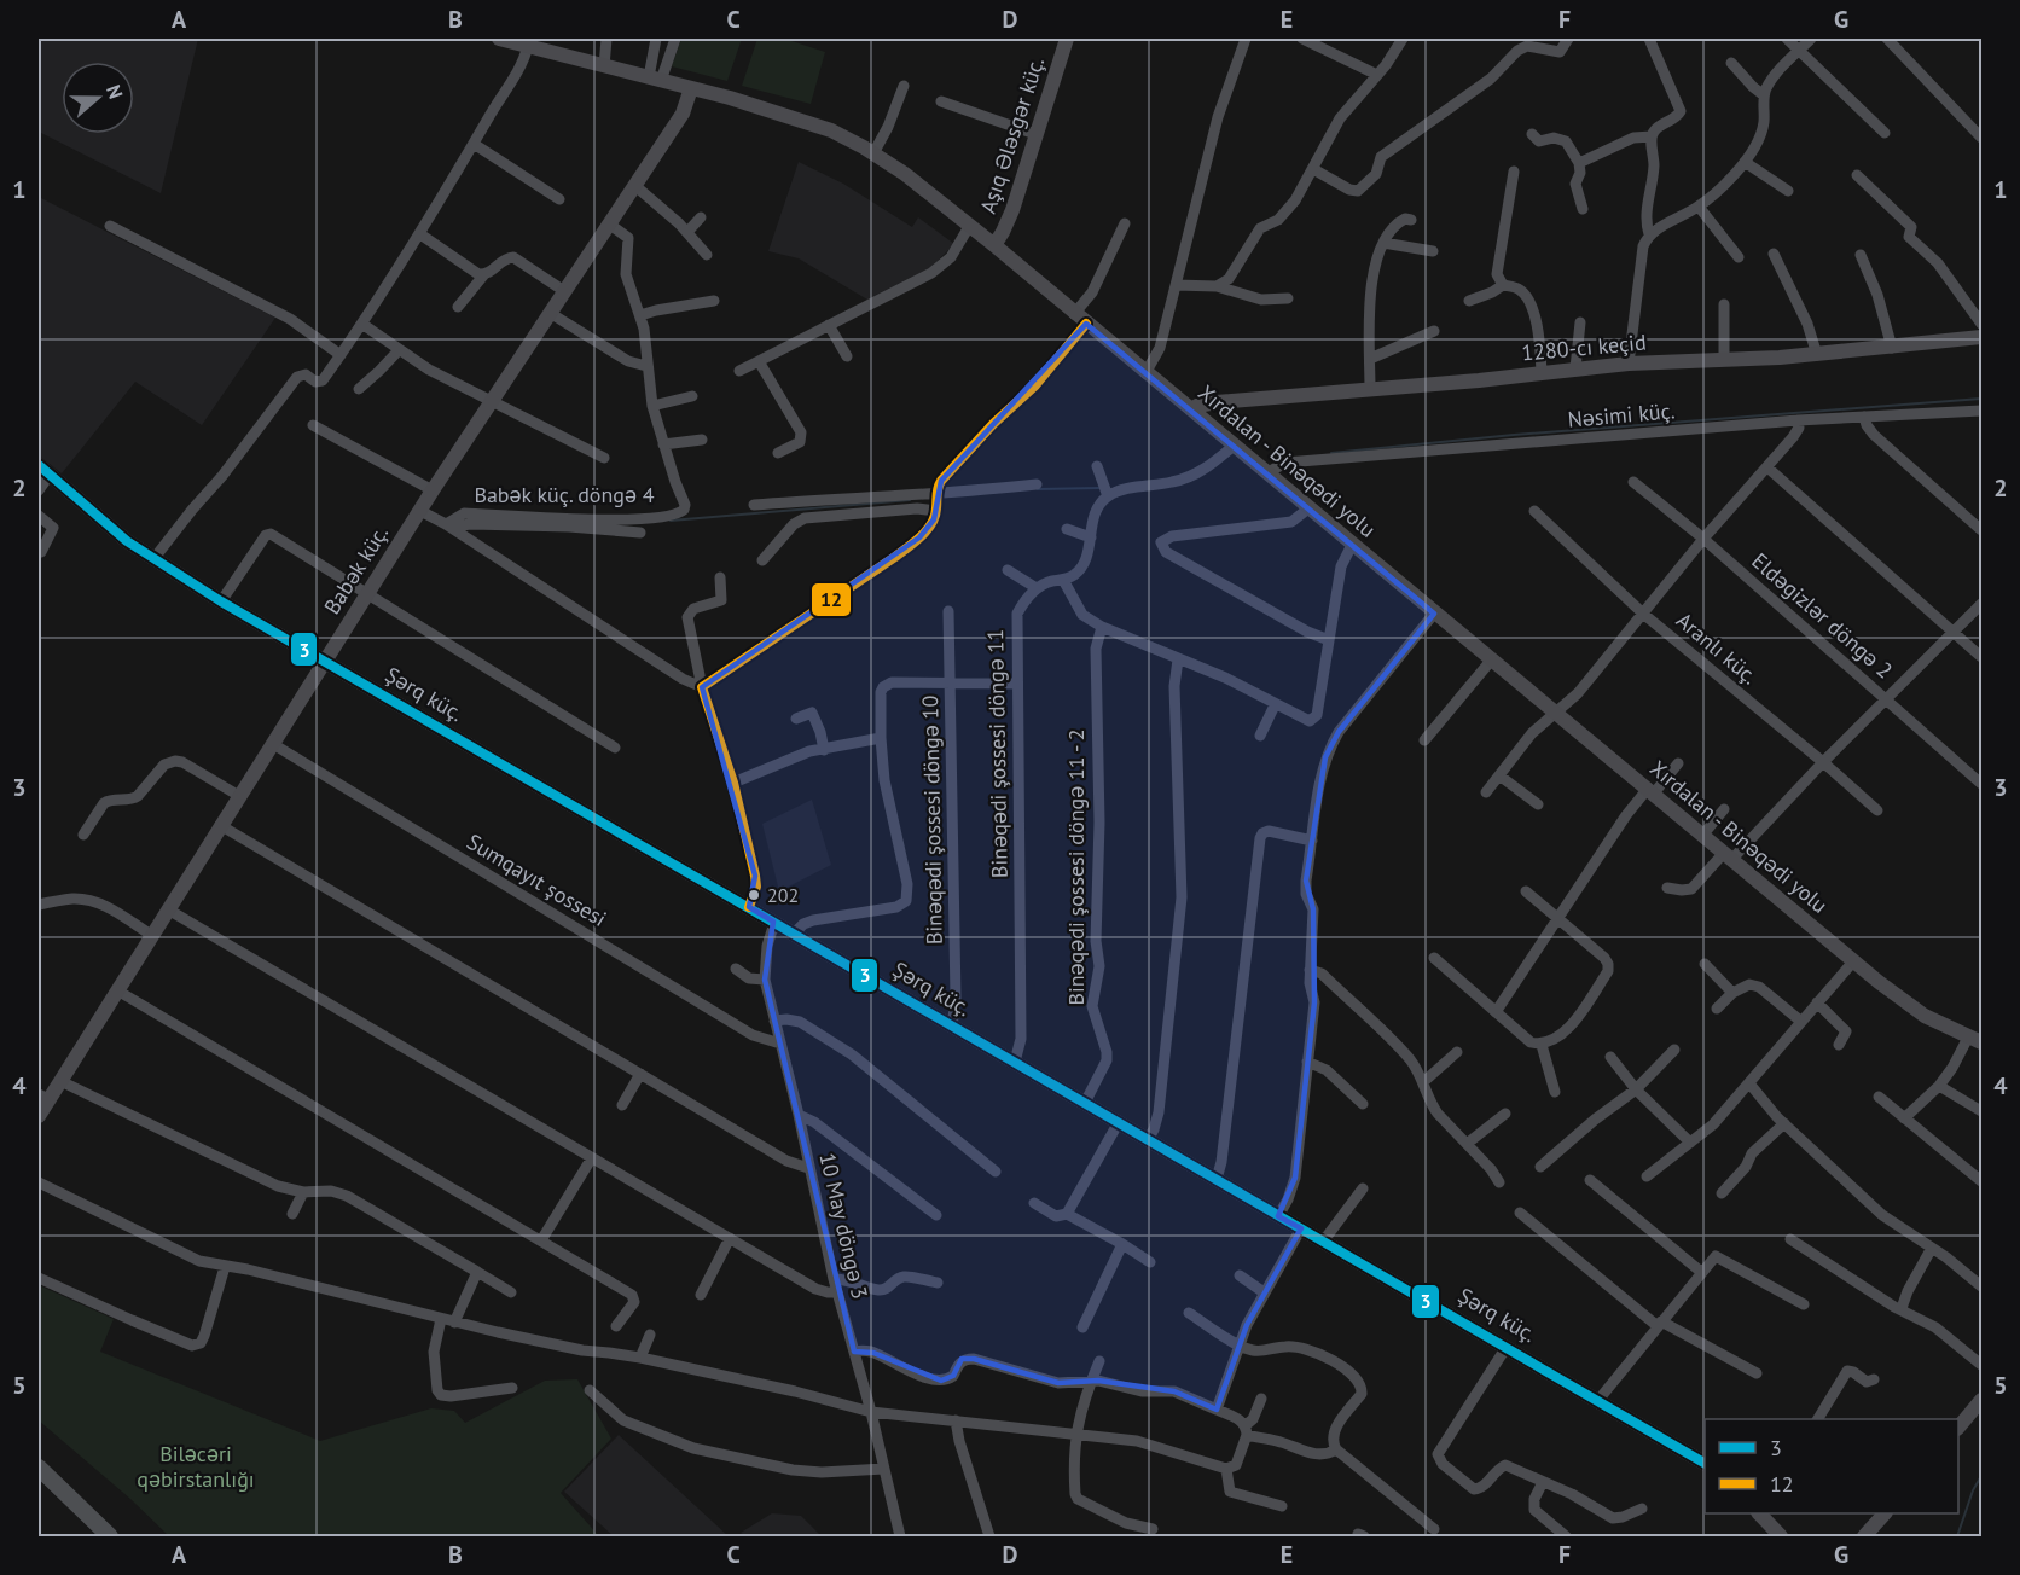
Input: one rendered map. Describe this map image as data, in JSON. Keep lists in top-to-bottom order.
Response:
{
  "streets": {
    "street": [
      "Aşıq Ələsgər küç.",
      "1280-cı keçid",
      "Nəsimi küç.",
      "Xırdalan - Binəqədi yolu",
      "Babək küç. döngə 4",
      "Babək küç.",
      "Eldəgizlər döngə 2",
      "Aranlı küç.",
      "Şərq küç.",
      "Binəqədi şossesi döngə 11",
      "Binəqədi şossesi döngə 10",
      "Binəqədi şossesi döngə 11 - 2",
      "Sumqayıt şossesi",
      "10 May döngə 3"
    ]
  },
  "crossings": [
    ["Aşıq Ələsgər küç.", "Xırdalan - Binəqədi yolu"],
    ["1280-cı keçid", "Xırdalan - Binəqədi yolu"],
    ["Nəsimi küç.", "Xırdalan - Binəqədi yolu"],
    ["Xırdalan - Binəqədi yolu", "Babək küç."],
    ["Babək küç. döngə 4", "Babək küç."],
    ["Babək küç.", "Şərq küç."],
    ["Babək küç.", "Sumqayıt şossesi"],
    ["Şərq küç.", "Binəqədi şossesi döngə 11"],
    ["Şərq küç.", "Binəqədi şossesi döngə 10"],
    ["Şərq küç.", "Binəqədi şossesi döngə 11 - 2"],
    ["Şərq küç.", "10 May döngə 3"],
    ["Sumqayıt şossesi", "10 May döngə 3"]
  ],
  "parks": ["Biləcəri qəbirstanlığı"],
  "places": ["202"],
  "lines": ["transit line 12", "transit line 3"],
  "legend": ["3", "12"],
  "north": "right",
  "grid": {
    "columns": [
      "A",
      "B",
      "C",
      "D",
      "E",
      "F",
      "G"
    ],
    "rows": [
      "1",
      "2",
      "3",
      "4",
      "5"
    ]
  }
}
